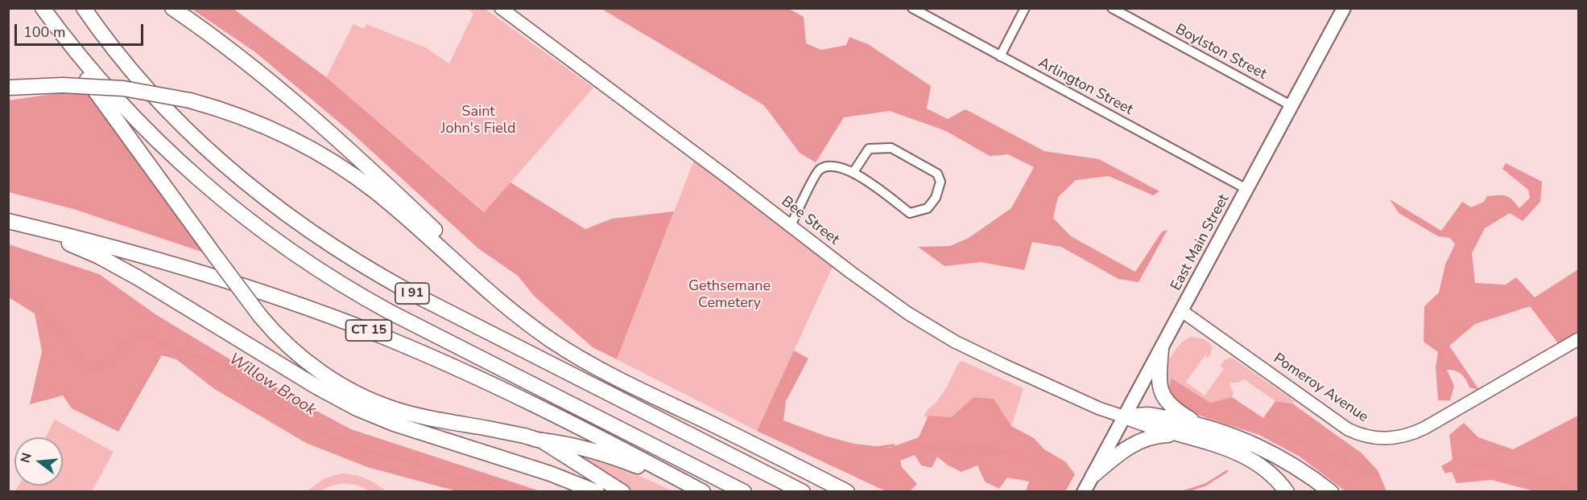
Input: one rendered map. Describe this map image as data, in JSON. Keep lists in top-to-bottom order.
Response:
{
  "streets": {
    "highway": ["I 91", "CT 15"],
    "main road": ["East Main Street"],
    "street": [
      "Boylston Street",
      "Arlington Street",
      "Bee Street",
      "Pomeroy Avenue"
    ]
  },
  "crossings": [
    ["Boylston Street", "East Main Street"],
    ["Arlington Street", "East Main Street"],
    ["Bee Street", "East Main Street"],
    ["East Main Street", "Pomeroy Avenue"]
  ],
  "water": ["Willow Brook"],
  "parks": ["Saint John's Field", "Gethsemane Cemetery"],
  "scale_bar": "100 m",
  "north": "left"
}
